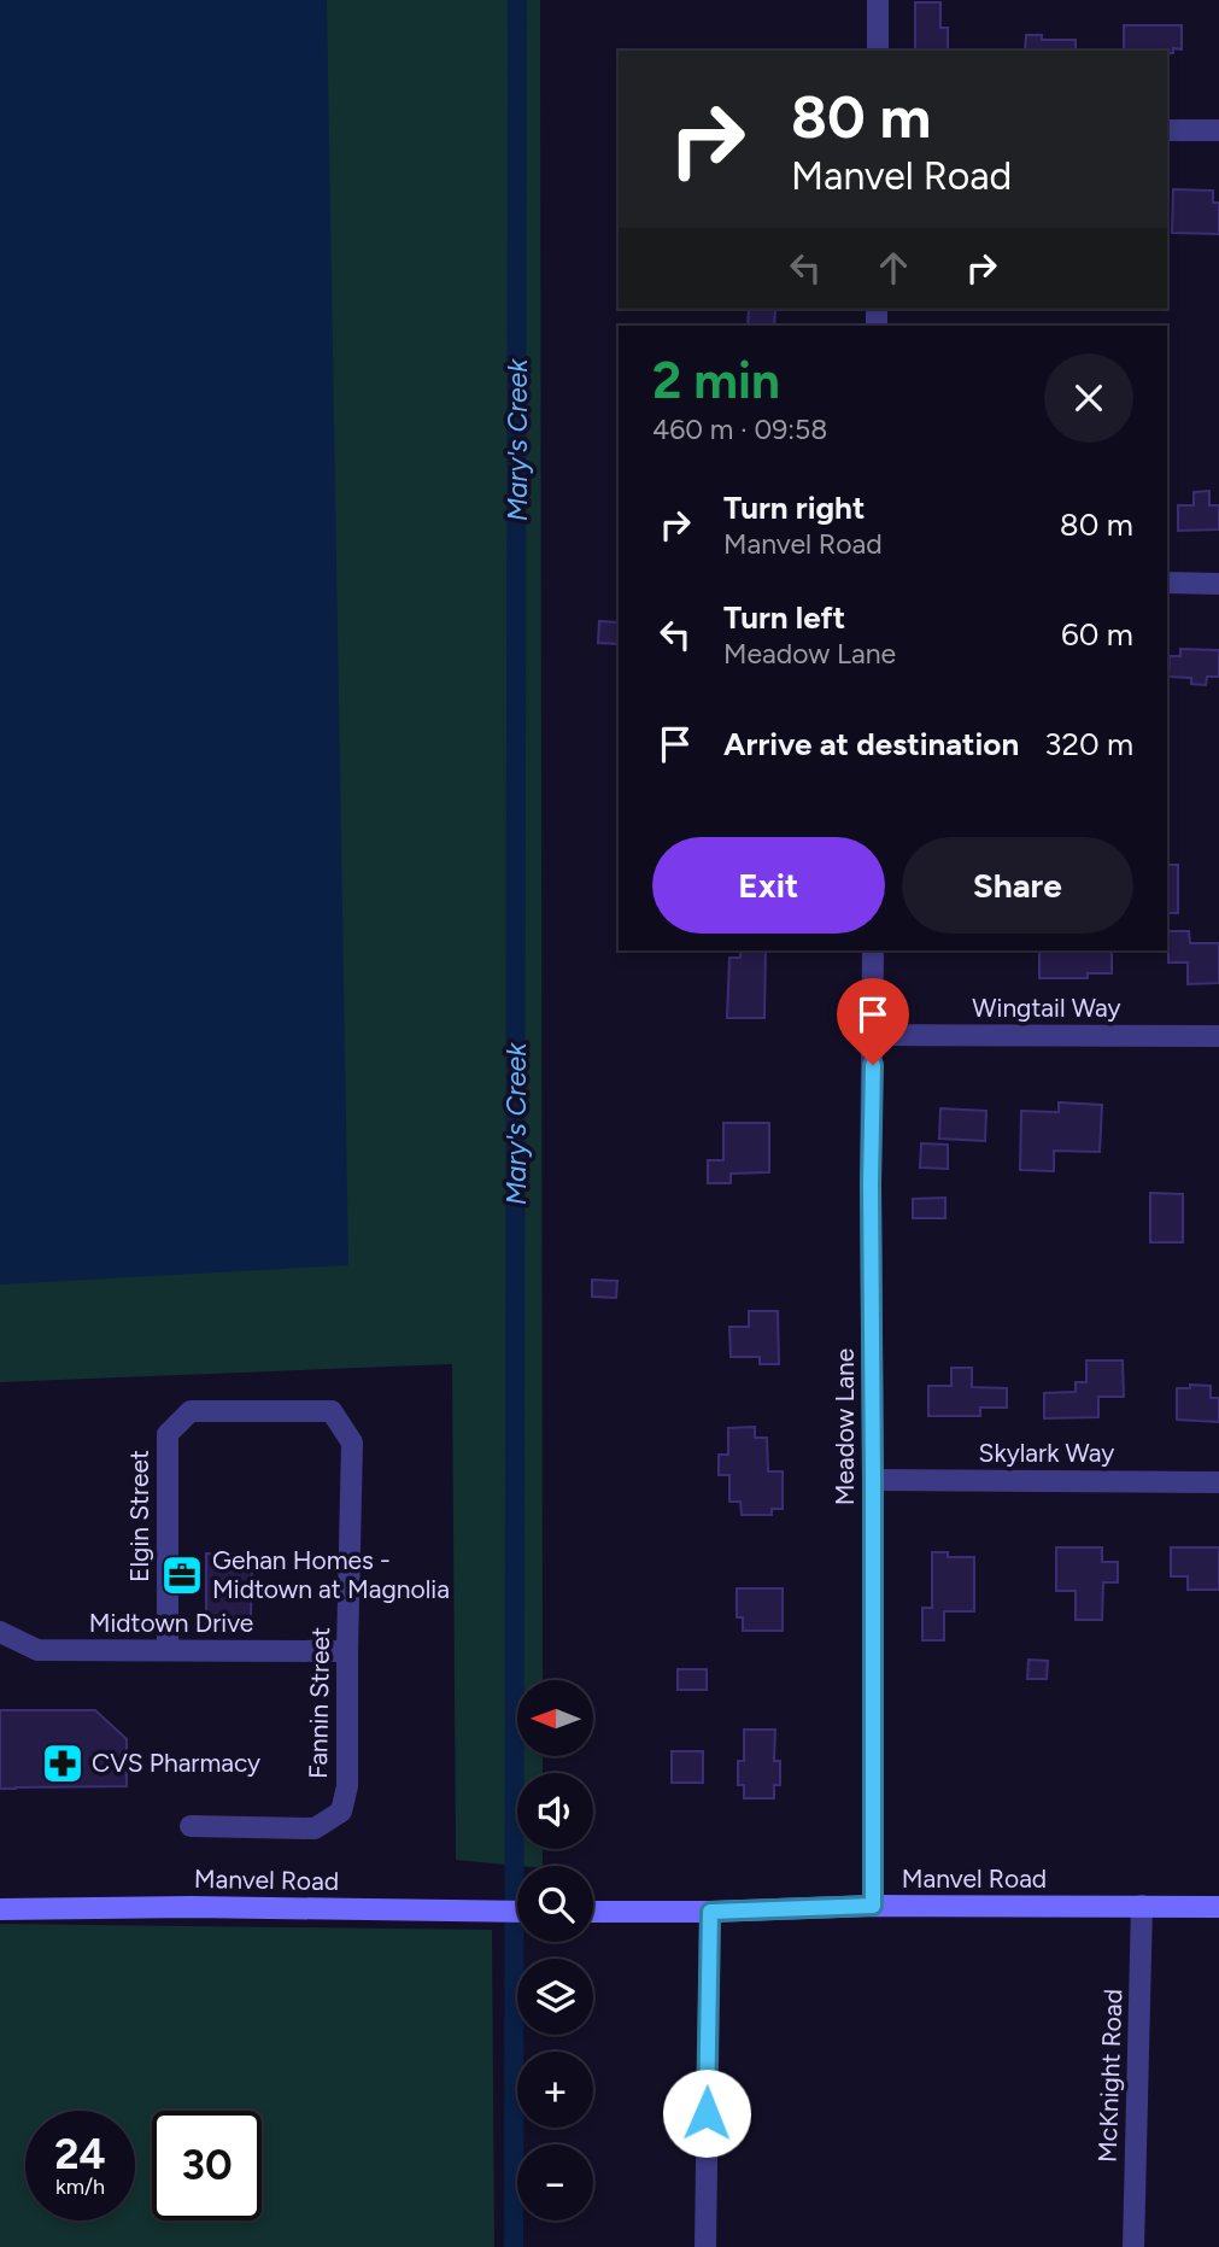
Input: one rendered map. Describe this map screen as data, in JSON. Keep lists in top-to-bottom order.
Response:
{
  "streets": {
    "main road": ["Manvel Road"],
    "street": [
      "Wingtail Way",
      "Meadow Lane",
      "Skylark Way",
      "Elgin Street",
      "Midtown Drive",
      "Fannin Street",
      "McKnight Road"
    ]
  },
  "crossings": [
    ["Wingtail Way", "Meadow Lane"],
    ["Meadow Lane", "Skylark Way"],
    ["Meadow Lane", "Manvel Road"],
    ["Elgin Street", "Midtown Drive"],
    ["Elgin Street", "Fannin Street"],
    ["Midtown Drive", "Fannin Street"],
    ["Manvel Road", "McKnight Road"]
  ],
  "water": ["Mary's Creek"],
  "places": {
    "office": ["Gehan Homes - Midtown at Magnolia"],
    "pharmacy": ["CVS Pharmacy"]
  },
  "north": "left",
  "page": {
    "turn": ["80 m", "Manvel Road"],
    "heading": ["2 min", "460 m · 09:58"],
    "list": [
      {
        "name": "Turn right",
        "note": "Manvel Road",
        "value": "80 m"
      },
      {
        "name": "Turn left",
        "note": "Meadow Lane",
        "value": "60 m"
      },
      {
        "name": "Arrive at destination",
        "value": "320 m"
      }
    ],
    "buttons": ["Exit", "Share"],
    "map_buttons": ["+", "−"],
    "speed": "24 km/h",
    "limit": "30"
  }
}
